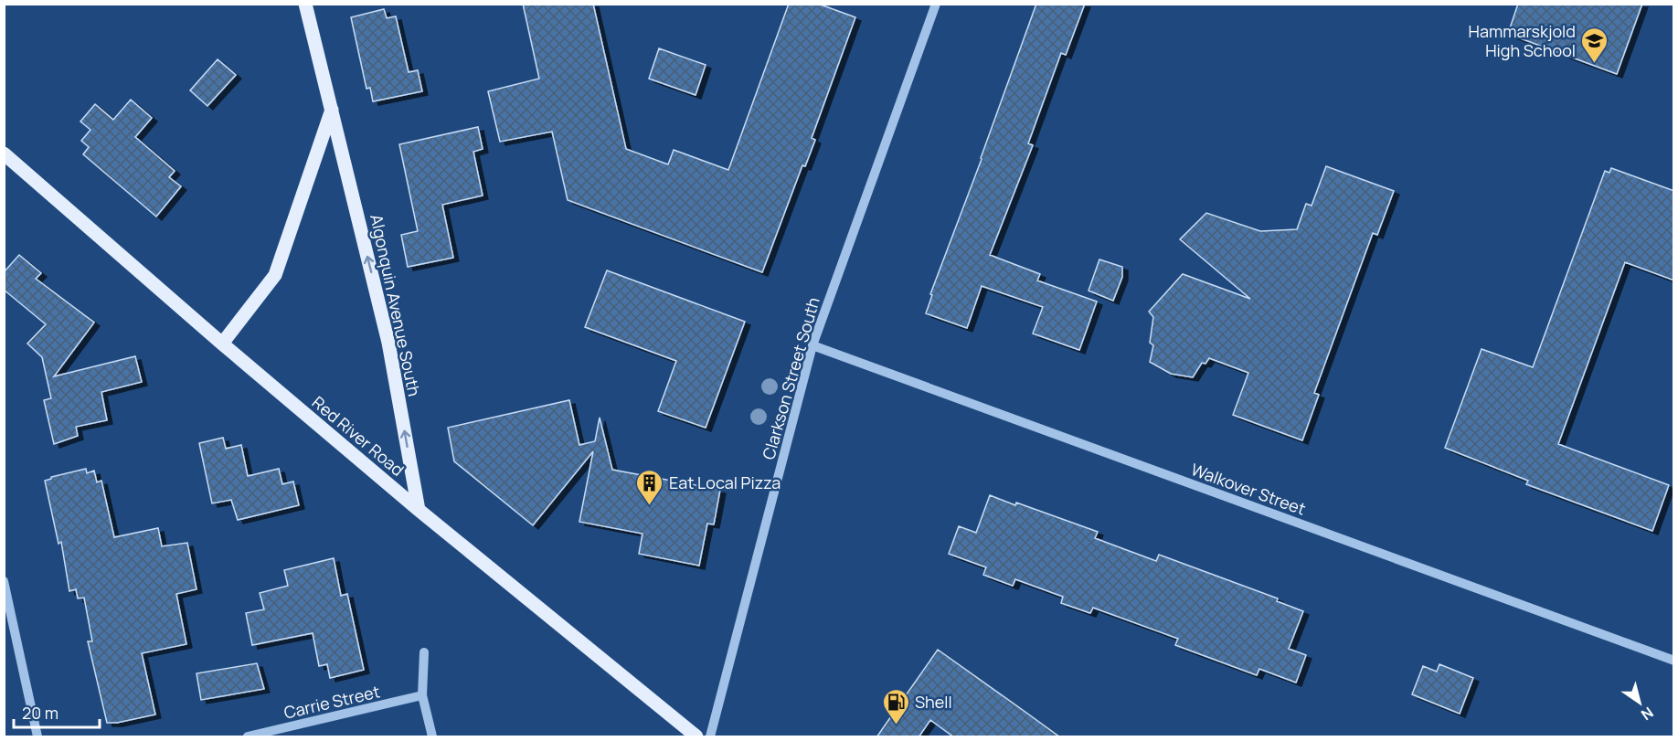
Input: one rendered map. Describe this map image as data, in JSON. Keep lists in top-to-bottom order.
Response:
{
  "streets": {
    "main road": ["Algonquin Avenue South", "Red River Road"],
    "street": ["Clarkson Street South", "Walkover Street", "Carrie Street"]
  },
  "crossings": [
    ["Algonquin Avenue South", "Red River Road"],
    ["Clarkson Street South", "Walkover Street"]
  ],
  "one_way": ["Algonquin Avenue South"],
  "places": {
    "school or university": ["Hammarskjold High School"],
    "building": ["Eat Local Pizza"],
    "fuel station": ["Shell"]
  },
  "scale_bar": "20 m",
  "north": "bottom right"
}
